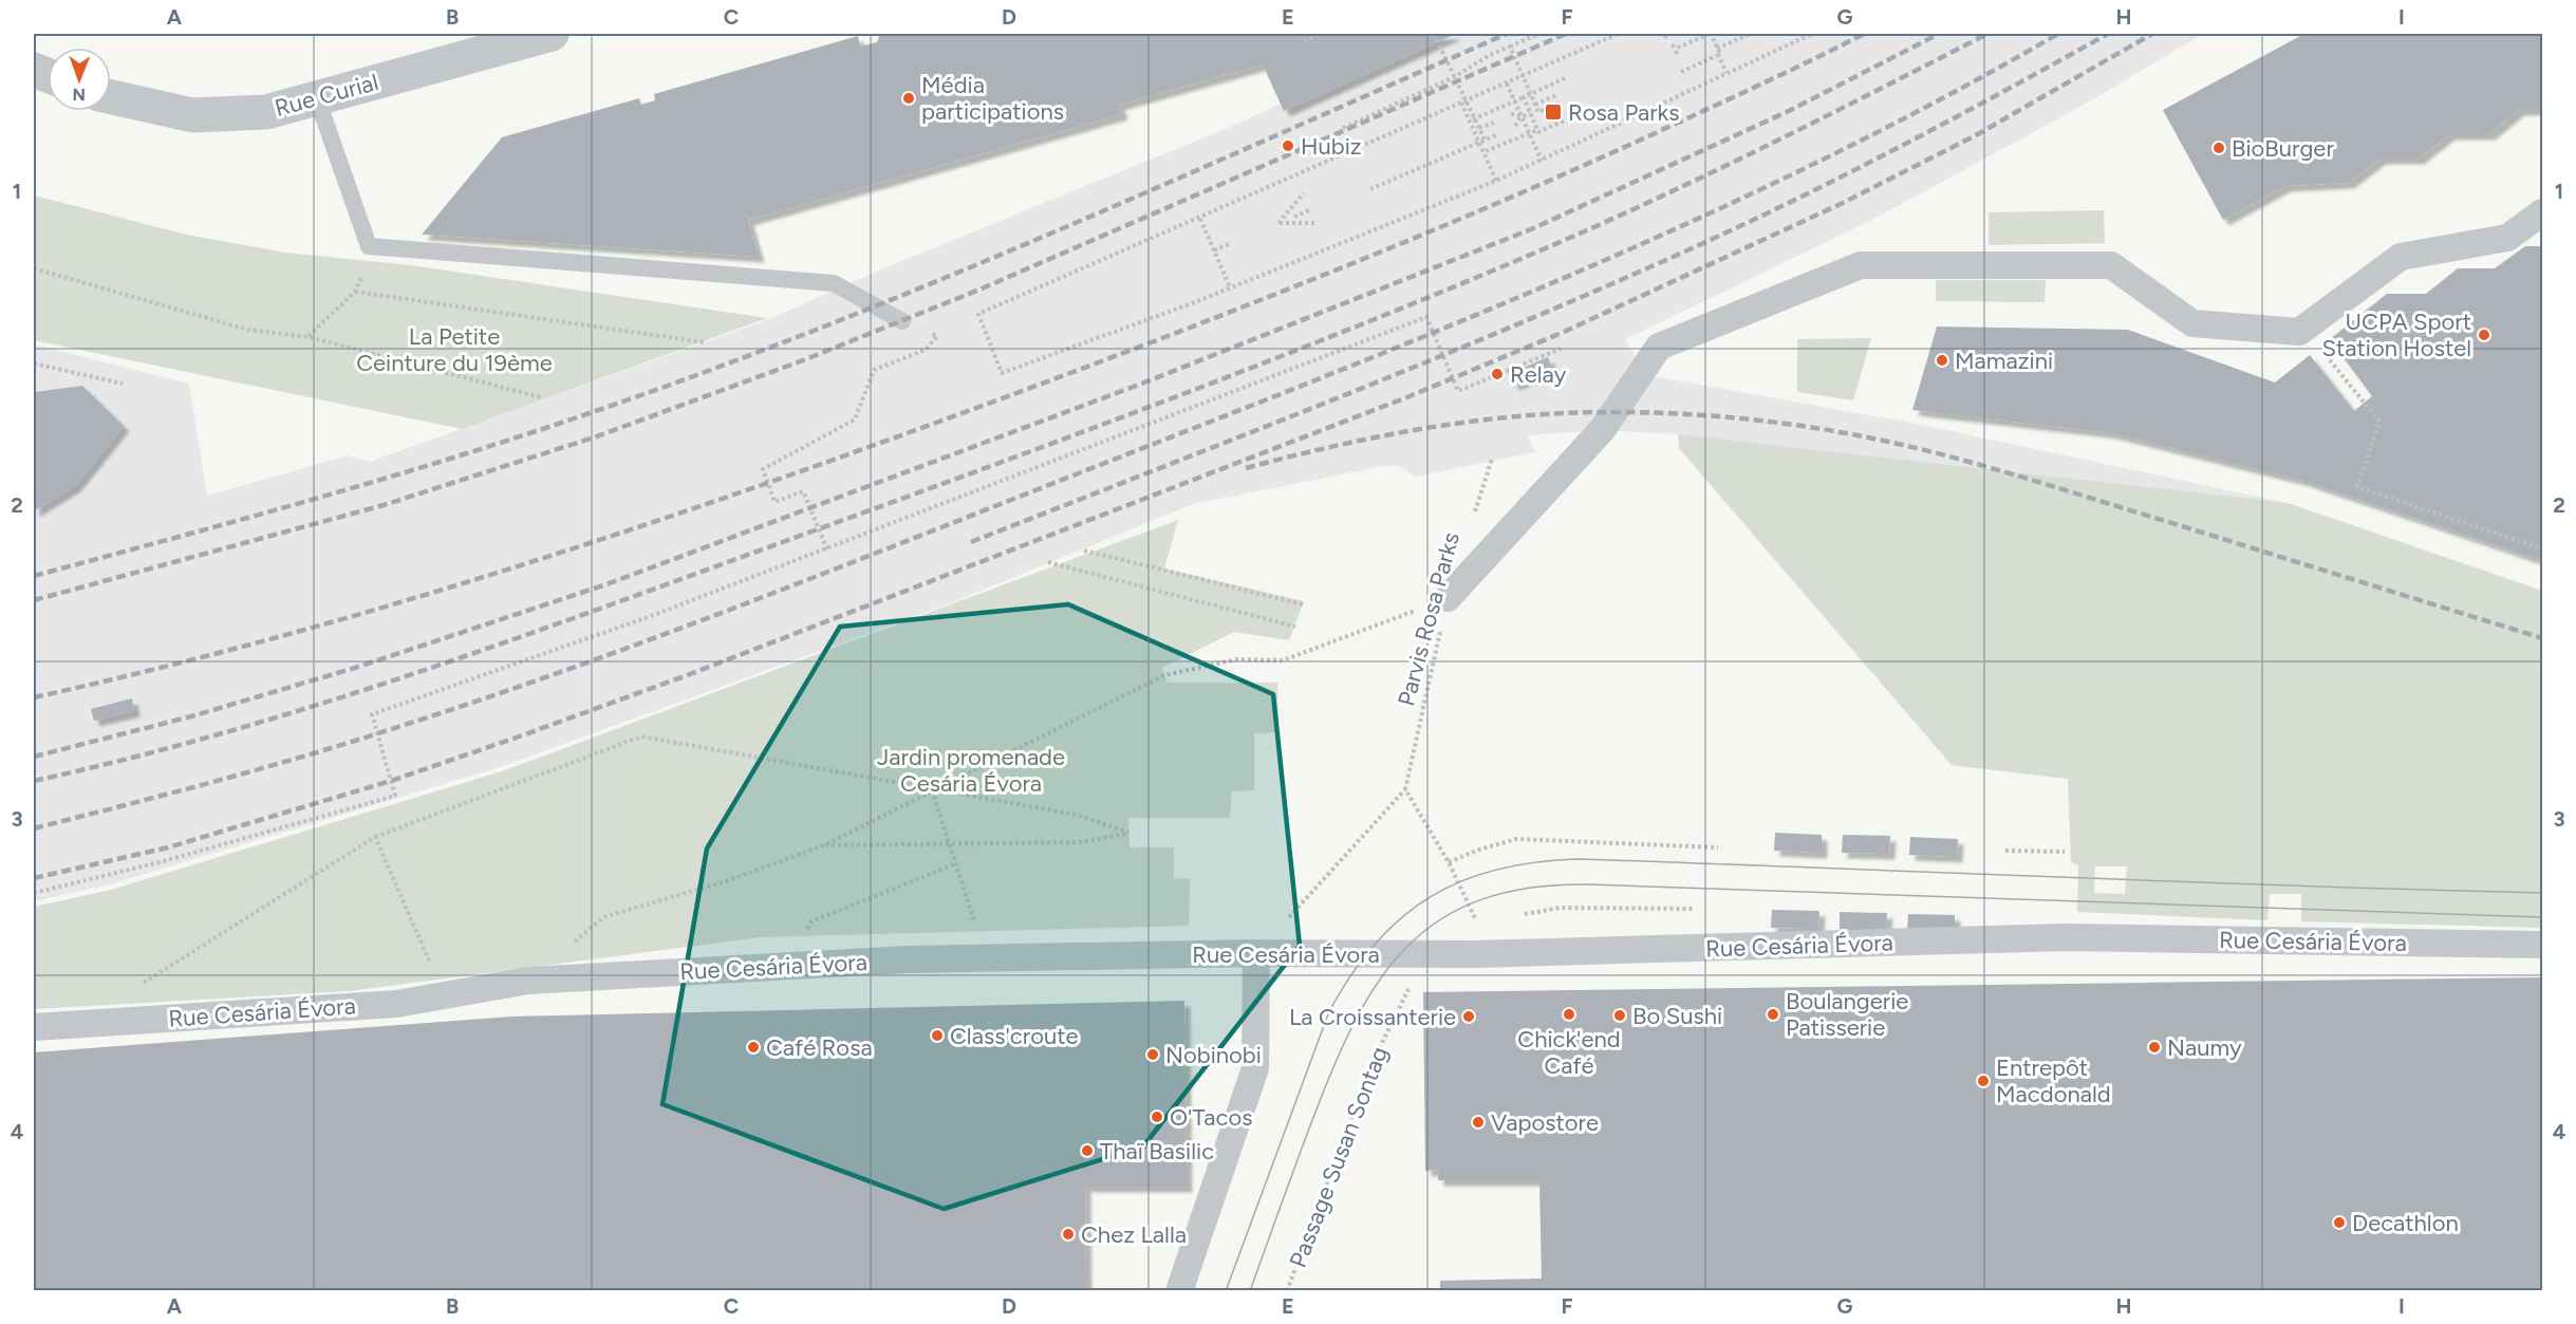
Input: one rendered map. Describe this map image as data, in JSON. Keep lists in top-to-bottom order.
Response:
{
  "streets": {
    "street": ["Rue Curial", "Rue Cesária Évora"],
    "path": ["Parvis Rosa Parks", "Passage Susan Sontag"]
  },
  "crossings": [
    ["Parvis Rosa Parks", "Rue Cesária Évora"]
  ],
  "parks": ["La Petite Ceinture du 19ème", "Jardin promenade Cesária Évora"],
  "places": {
    "other": [
      "Média participations",
      "Hubiz",
      "BioBurger",
      "UCPA Sport Station Hostel",
      "Mamazini",
      "Relay",
      "Chick'end Café",
      "Boulangerie Patisserie",
      "Bo Sushi",
      "La Croissanterie",
      "Class'croute",
      "Café Rosa",
      "Naumy",
      "Nobinobi",
      "Entrepôt Macdonald",
      "O'Tacos",
      "Vapostore",
      "Thaï Basilic",
      "Decathlon",
      "Chez Lalla"
    ],
    "transit": ["Rosa Parks"]
  },
  "north": "bottom",
  "grid": {
    "columns": [
      "A",
      "B",
      "C",
      "D",
      "E",
      "F",
      "G",
      "H",
      "I"
    ],
    "rows": [
      "1",
      "2",
      "3",
      "4"
    ]
  }
}
